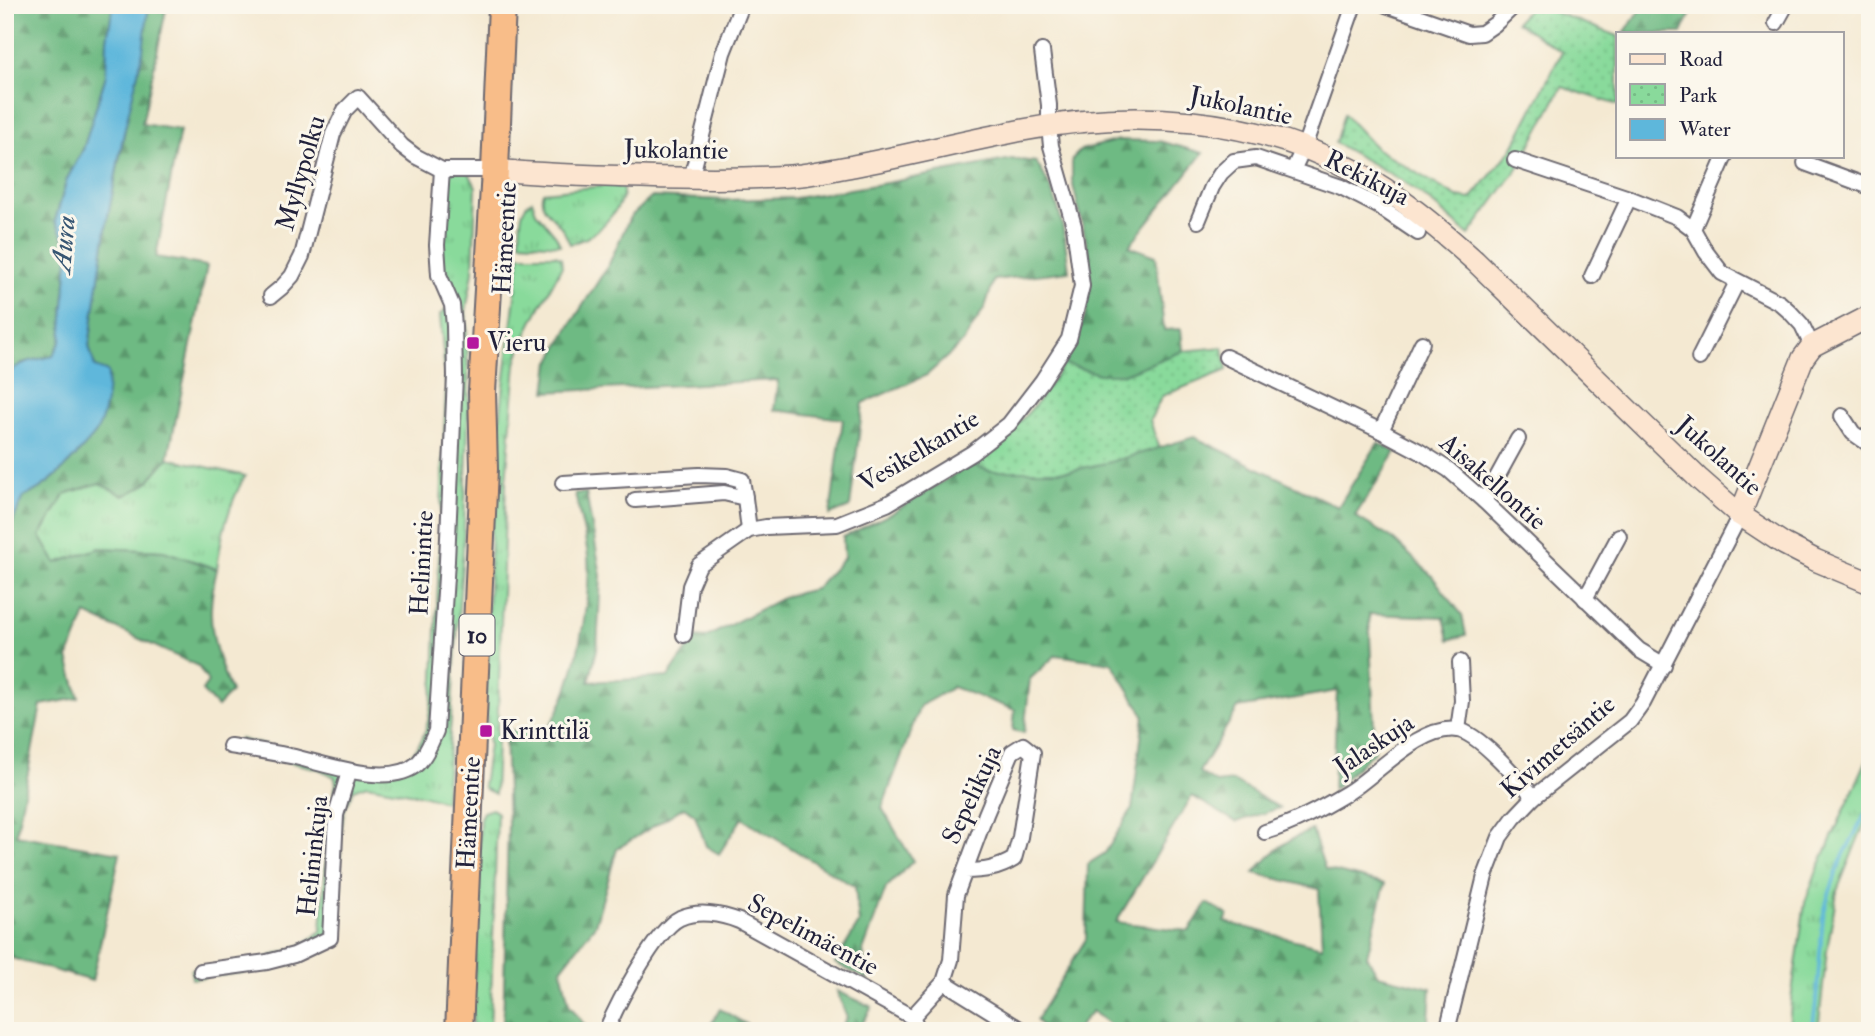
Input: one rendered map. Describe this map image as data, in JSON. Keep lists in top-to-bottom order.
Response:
{
  "streets": {
    "highway": ["Hämeentie", "10"],
    "street": [
      "Jukolantie",
      "Myllypolku",
      "Rekikuja",
      "Vesikelkantie",
      "Aisakellontie",
      "Helinintie",
      "Jalaskuja",
      "Kivimetsäntie",
      "Sepelikuja",
      "Helininkuja",
      "Sepelimäentie"
    ]
  },
  "crossings": [
    ["Jukolantie", "Myllypolku"],
    ["Jukolantie", "Rekikuja"],
    ["Jukolantie", "Hämeentie"],
    ["Jukolantie", "Vesikelkantie"],
    ["Jukolantie", "Kivimetsäntie"],
    ["Myllypolku", "Hämeentie"],
    ["Myllypolku", "Helinintie"],
    ["Aisakellontie", "Kivimetsäntie"],
    ["Helinintie", "Helininkuja"],
    ["Jalaskuja", "Kivimetsäntie"],
    ["Sepelikuja", "Sepelimäentie"]
  ],
  "water": ["Aura"],
  "places": {
    "transit": ["Vieru", "Krinttilä"]
  },
  "legend": ["Road", "Park", "Water"]
}
